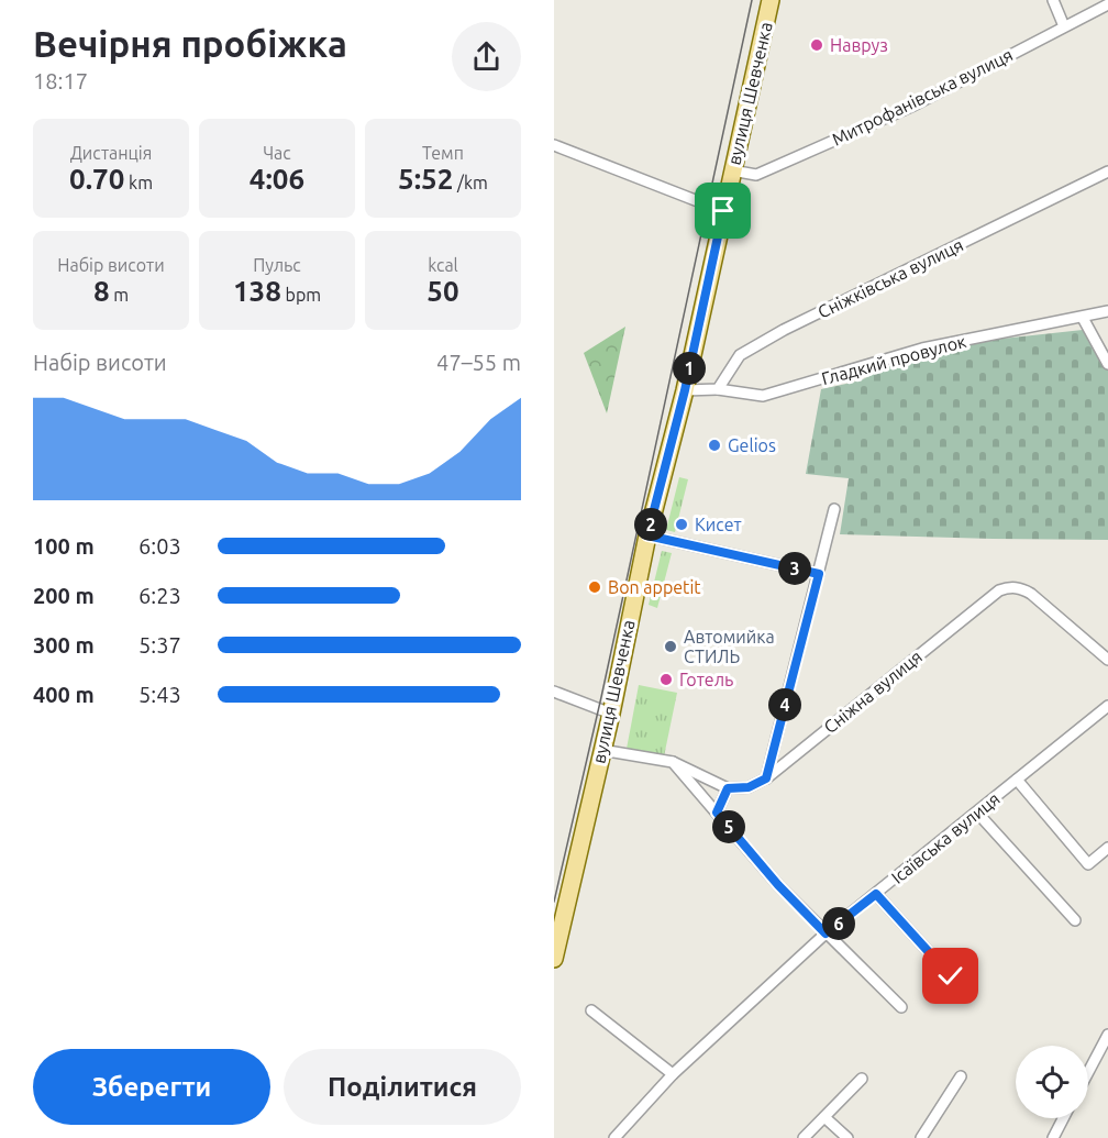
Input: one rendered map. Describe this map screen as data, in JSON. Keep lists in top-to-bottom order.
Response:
{
  "streets": {
    "main road": ["вулиця Шевченка"],
    "street": [
      "Митрофанівська вулиця",
      "Сніжківська вулиця",
      "Гладкий провулок",
      "Сніжна вулиця",
      "Ісаївська вулиця"
    ]
  },
  "crossings": [
    ["вулиця Шевченка", "Митрофанівська вулиця"],
    ["Сніжківська вулиця", "Гладкий провулок"]
  ],
  "places": [
    "Навруз",
    "Gelios",
    "Кисет",
    "Bon appetit",
    "Автомийка СТИЛЬ",
    "Готель"
  ],
  "page": {
    "heading": ["Вечірня пробіжка", "18:17"],
    "stats": [
      ["Дистанція", "0.70 km"],
      ["Час", "4:06"],
      ["Темп", "5:52 /km"],
      ["Набір висоти", "8 m"],
      ["Пульс", "138 bpm"],
      ["kcal", "50"]
    ],
    "chart": ["Набір висоти", "47–55 m"],
    "pins": [
      "1",
      "2",
      "3",
      "4",
      "5",
      "6"
    ],
    "list": [
      {
        "name": "100 m",
        "note": "6:03"
      },
      {
        "name": "200 m",
        "note": "6:23"
      },
      {
        "name": "300 m",
        "note": "5:37"
      },
      {
        "name": "400 m",
        "note": "5:43"
      }
    ],
    "buttons": ["Зберегти", "Поділитися"]
  }
}
